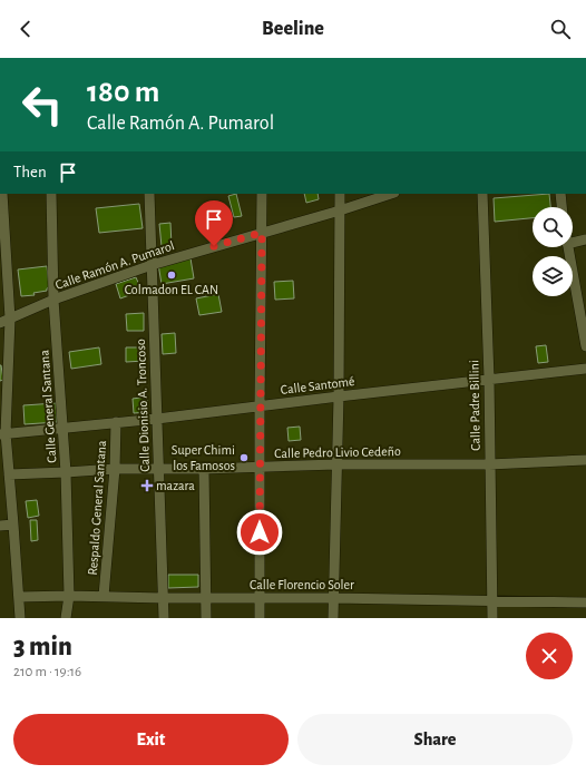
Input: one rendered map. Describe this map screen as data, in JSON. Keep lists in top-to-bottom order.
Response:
{
  "streets": {
    "street": [
      "Calle Ramón A. Pumarol",
      "Calle Santomé",
      "Calle Dionisio A. Troncoso",
      "Calle Padre Billini",
      "Calle General Santana",
      "Calle Pedro Livio Cedeño",
      "Respaldo General Santana",
      "Calle Florencio Soler"
    ]
  },
  "crossings": [
    ["Calle Ramón A. Pumarol", "Calle Dionisio A. Troncoso"],
    ["Calle Ramón A. Pumarol", "Calle General Santana"],
    ["Calle Santomé", "Calle Dionisio A. Troncoso"],
    ["Calle Santomé", "Calle Padre Billini"],
    ["Calle Santomé", "Calle General Santana"],
    ["Calle Santomé", "Respaldo General Santana"],
    ["Calle Dionisio A. Troncoso", "Calle Pedro Livio Cedeño"],
    ["Calle Dionisio A. Troncoso", "Calle Florencio Soler"],
    ["Calle Padre Billini", "Calle Pedro Livio Cedeño"],
    ["Calle Padre Billini", "Calle Florencio Soler"],
    ["Calle General Santana", "Calle Pedro Livio Cedeño"],
    ["Calle General Santana", "Calle Florencio Soler"],
    ["Calle Pedro Livio Cedeño", "Respaldo General Santana"],
    ["Respaldo General Santana", "Calle Florencio Soler"]
  ],
  "places": {
    "other": ["Colmadon EL CAN", "Super Chimi los Famosos"],
    "health": ["mazara"]
  },
  "page": {
    "header": "Beeline",
    "turn": ["180 m", "Calle Ramón A. Pumarol"],
    "then": "Then",
    "heading": ["3 min", "210 m · 19:16"],
    "buttons": ["Exit", "Share"]
  }
}
